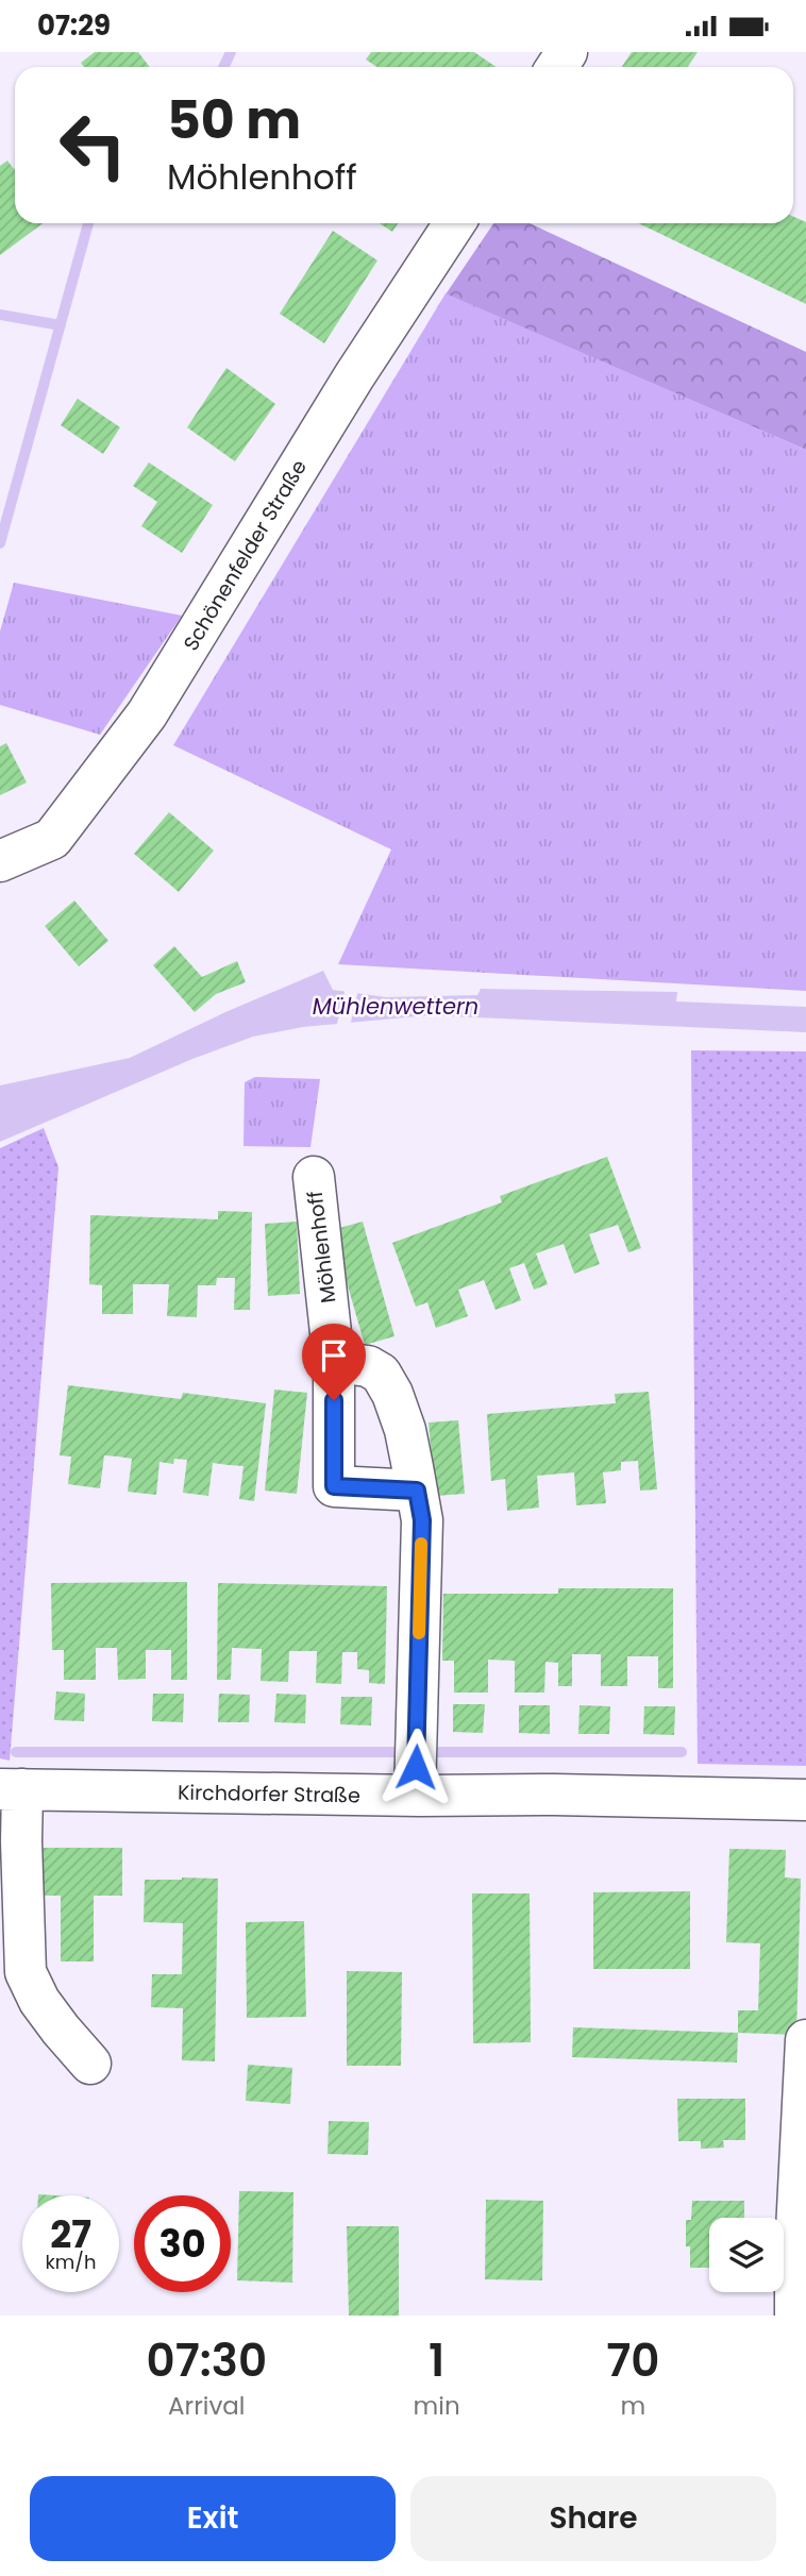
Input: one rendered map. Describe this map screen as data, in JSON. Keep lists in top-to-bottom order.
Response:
{
  "streets": {
    "street": ["Schönenfelder Straße", "Möhlenhoff", "Kirchdorfer Straße"]
  },
  "water": ["Mühlenwettern"],
  "page": {
    "status": "07:29",
    "turn": ["50 m", "Möhlenhoff"],
    "speed": "27 km/h",
    "limit": "30",
    "eta": [
      "07:30",
      "Arrival",
      "1",
      "min",
      "70",
      "m"
    ],
    "buttons": ["Exit", "Share"]
  }
}
